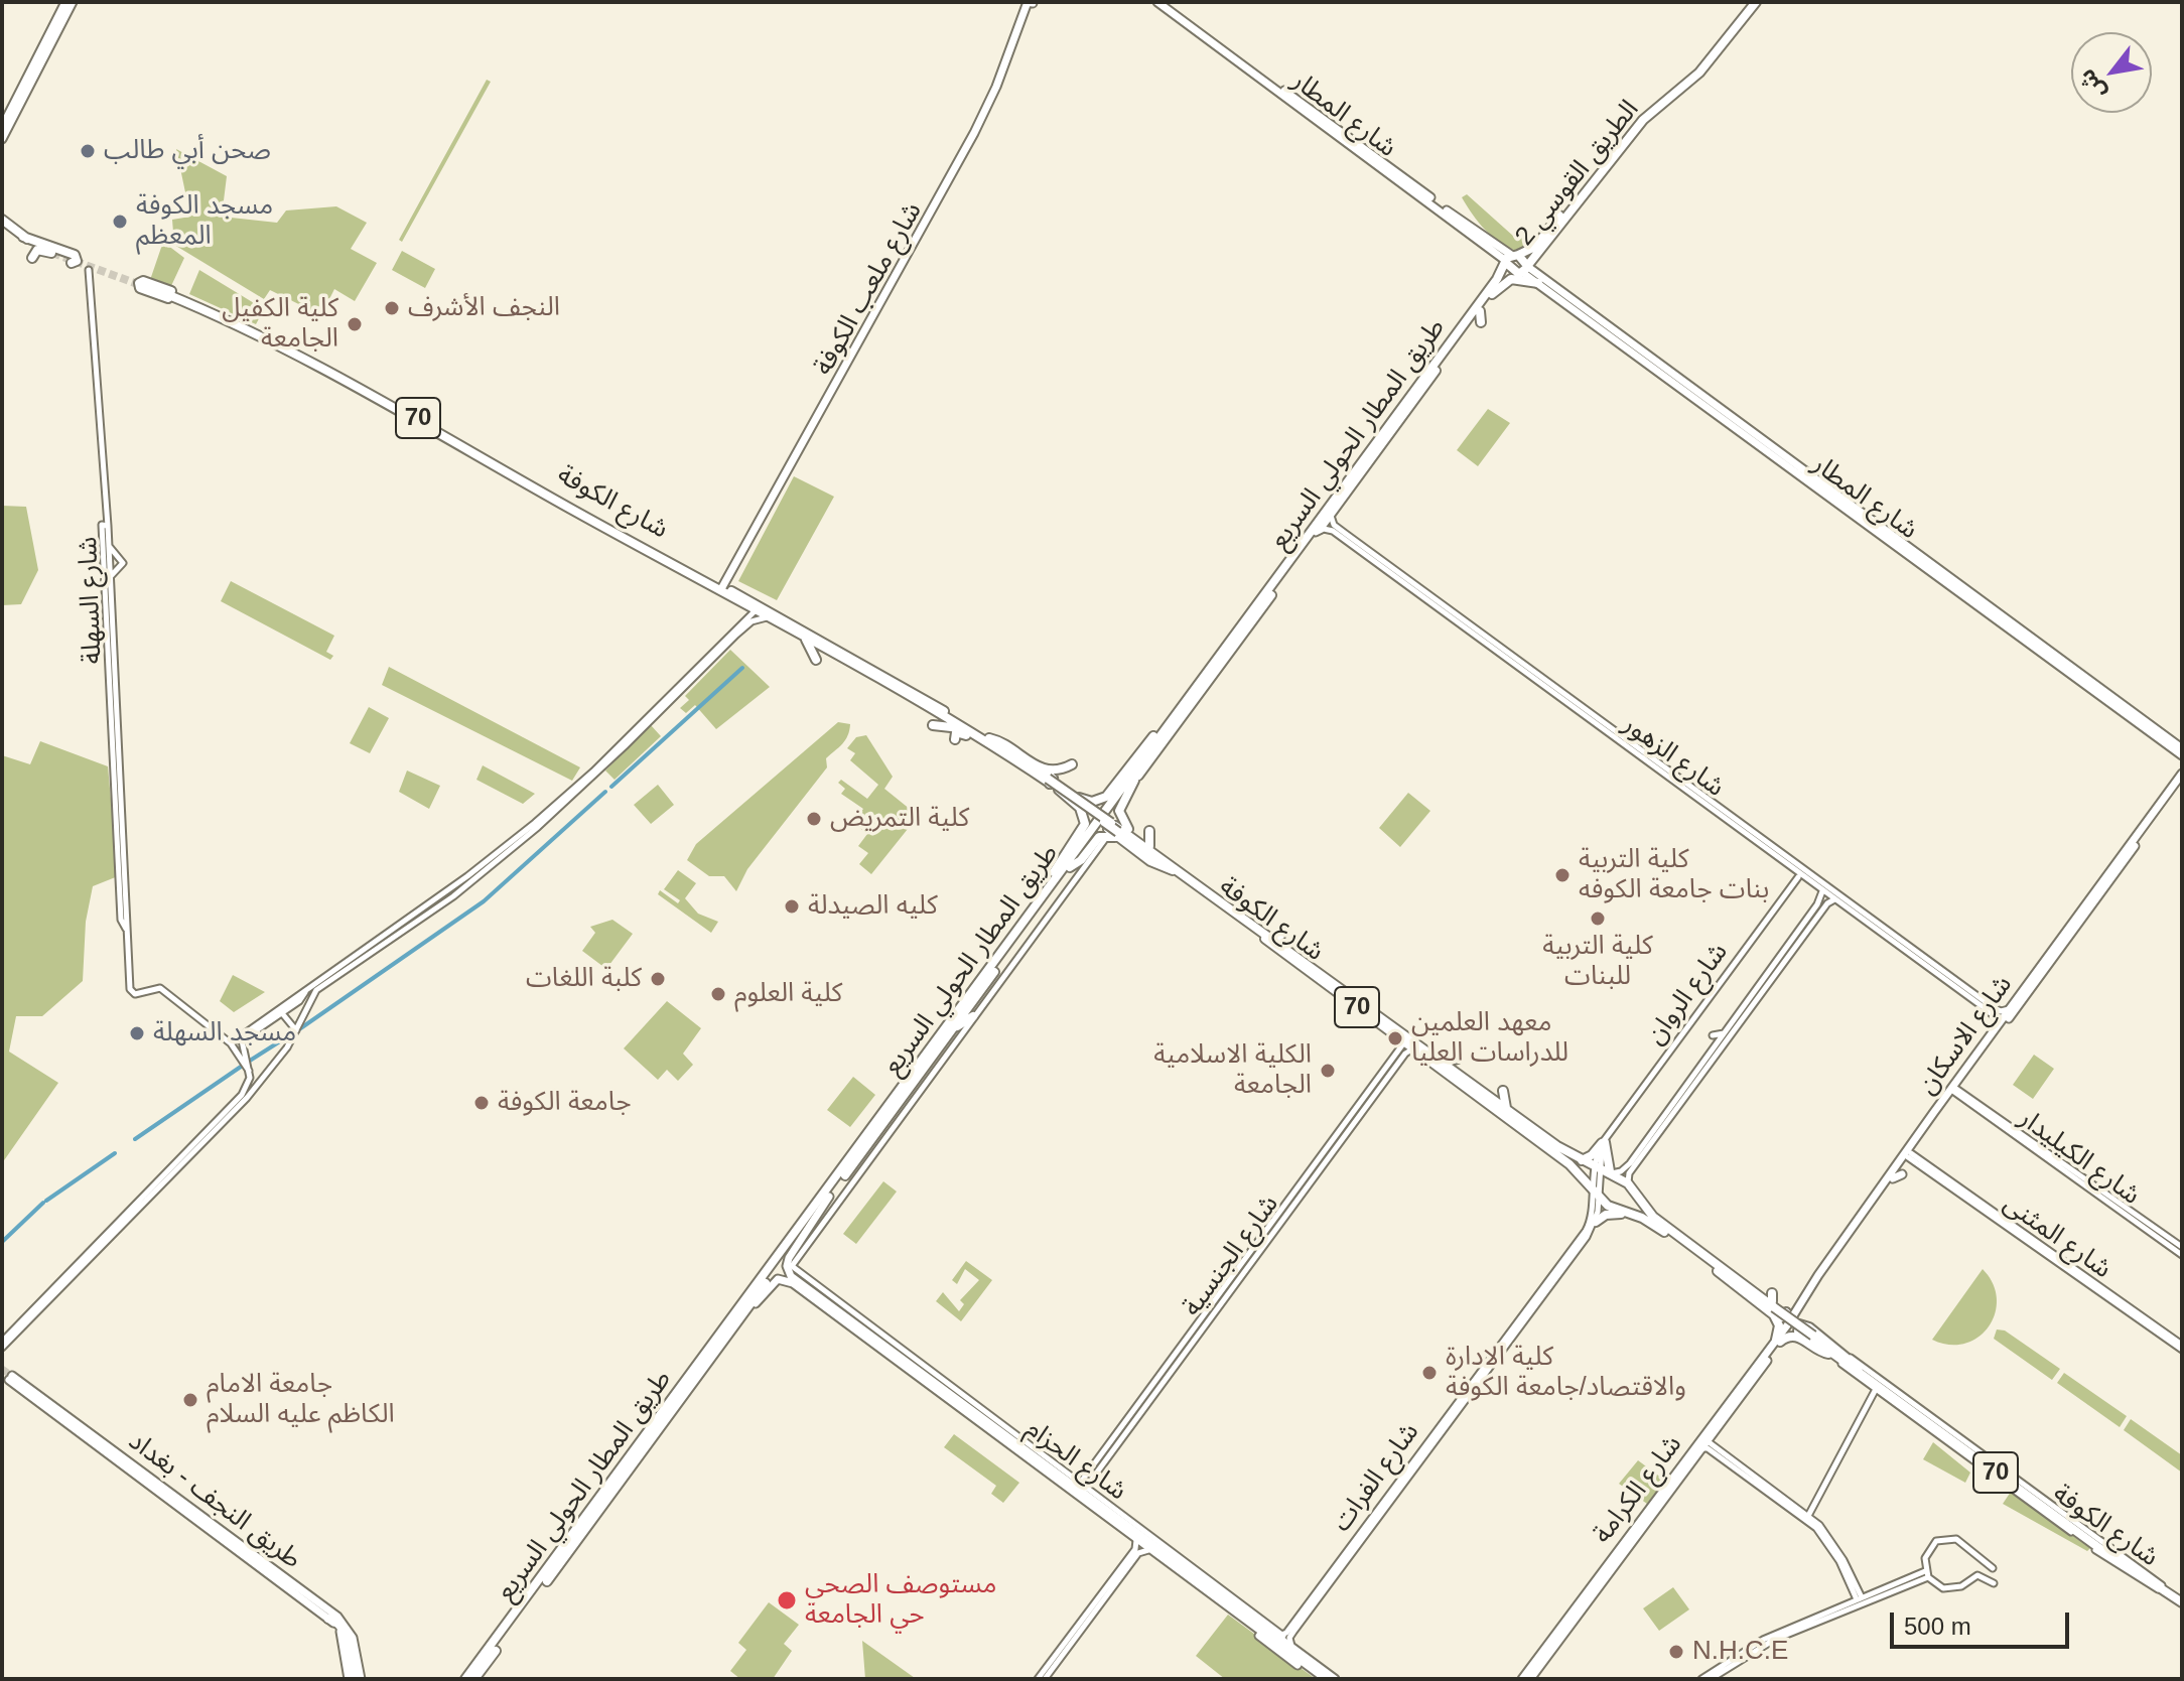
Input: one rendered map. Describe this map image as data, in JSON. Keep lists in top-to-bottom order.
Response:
{
  "streets": {
    "highway": [
      "الطريق القوسي 2",
      "70",
      "طريق المطار الحولي السريع",
      "شارع الكوفة"
    ],
    "main road": [
      "شارع المطار",
      "شارع ملعب الكوفة",
      "شارع السهلة",
      "شارع الزهور",
      "شارع الروان",
      "شارع الاسكان",
      "شارع الكيليدار",
      "شارع المثنى",
      "شارع الجنسية",
      "شارع الحزام",
      "شارع الفرات",
      "شارع الكرامة",
      "طريق النجف - بغداد"
    ]
  },
  "crossings": [
    ["شارع المطار", "الطريق القوسي 2"],
    ["شارع المطار", "طريق المطار الحولي السريع"],
    ["الطريق القوسي 2", "طريق المطار الحولي السريع"],
    ["شارع ملعب الكوفة", "شارع الكوفة"],
    ["70", "شارع الكوفة"],
    ["70", "شارع الروان"],
    ["70", "شارع الفرات"],
    ["طريق المطار الحولي السريع", "شارع الزهور"],
    ["طريق المطار الحولي السريع", "شارع الحزام"],
    ["شارع الكوفة", "شارع الروان"],
    ["شارع الكوفة", "شارع الجنسية"],
    ["شارع الزهور", "شارع الاسكان"],
    ["شارع الاسكان", "شارع الكيليدار"],
    ["شارع الاسكان", "شارع المثنى"],
    ["شارع الاسكان", "شارع الكرامة"],
    ["شارع الجنسية", "شارع الحزام"]
  ],
  "places": [
    "صحن أبي طالب",
    "مسجد الكوفة المعظم",
    "النجف الأشرف",
    "كلية الكفيل الجامعة",
    "كلية التمريض",
    "كلية التربية بنات جامعة الكوفه",
    "كليه الصيدلة",
    "كلية التربية للبنات",
    "كلبة اللغات",
    "كلية العلوم",
    "مسجد السهلة",
    "معهد العلمين للدراسات العليا",
    "الكلية الاسلامية الجامعة",
    "جامعة الكوفة",
    "كلية الادارة والاقتصاد/جامعة الكوفة",
    "جامعة الامام الكاظم عليه السلام",
    "مستوصف الصحي حي الجامعة",
    "N.H.C.E"
  ],
  "scale_bar": "500 m",
  "north": "bottom left"
}
